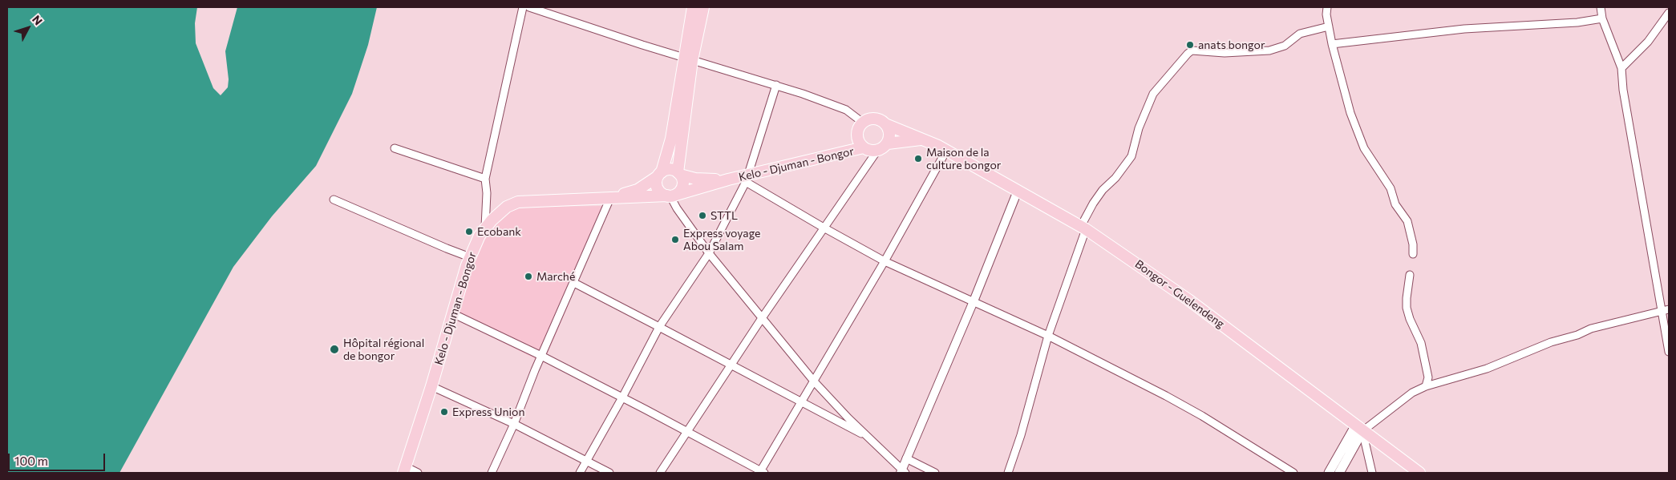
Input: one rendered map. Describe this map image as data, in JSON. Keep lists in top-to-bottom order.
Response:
{
  "streets": {
    "highway": ["Kelo - Djuman - Bongor", "Bongor - Guelendeng"]
  },
  "crossings": [
    ["Kelo - Djuman - Bongor", "Bongor - Guelendeng"]
  ],
  "places": [
    "anats bongor",
    "Maison de la culture bongor",
    "STTL",
    "Ecobank",
    "Express voyage Abou Salam",
    "Marché",
    "Hôpital régional de bongor",
    "Express Union"
  ],
  "scale_bar": "100 m",
  "north": "top right"
}
